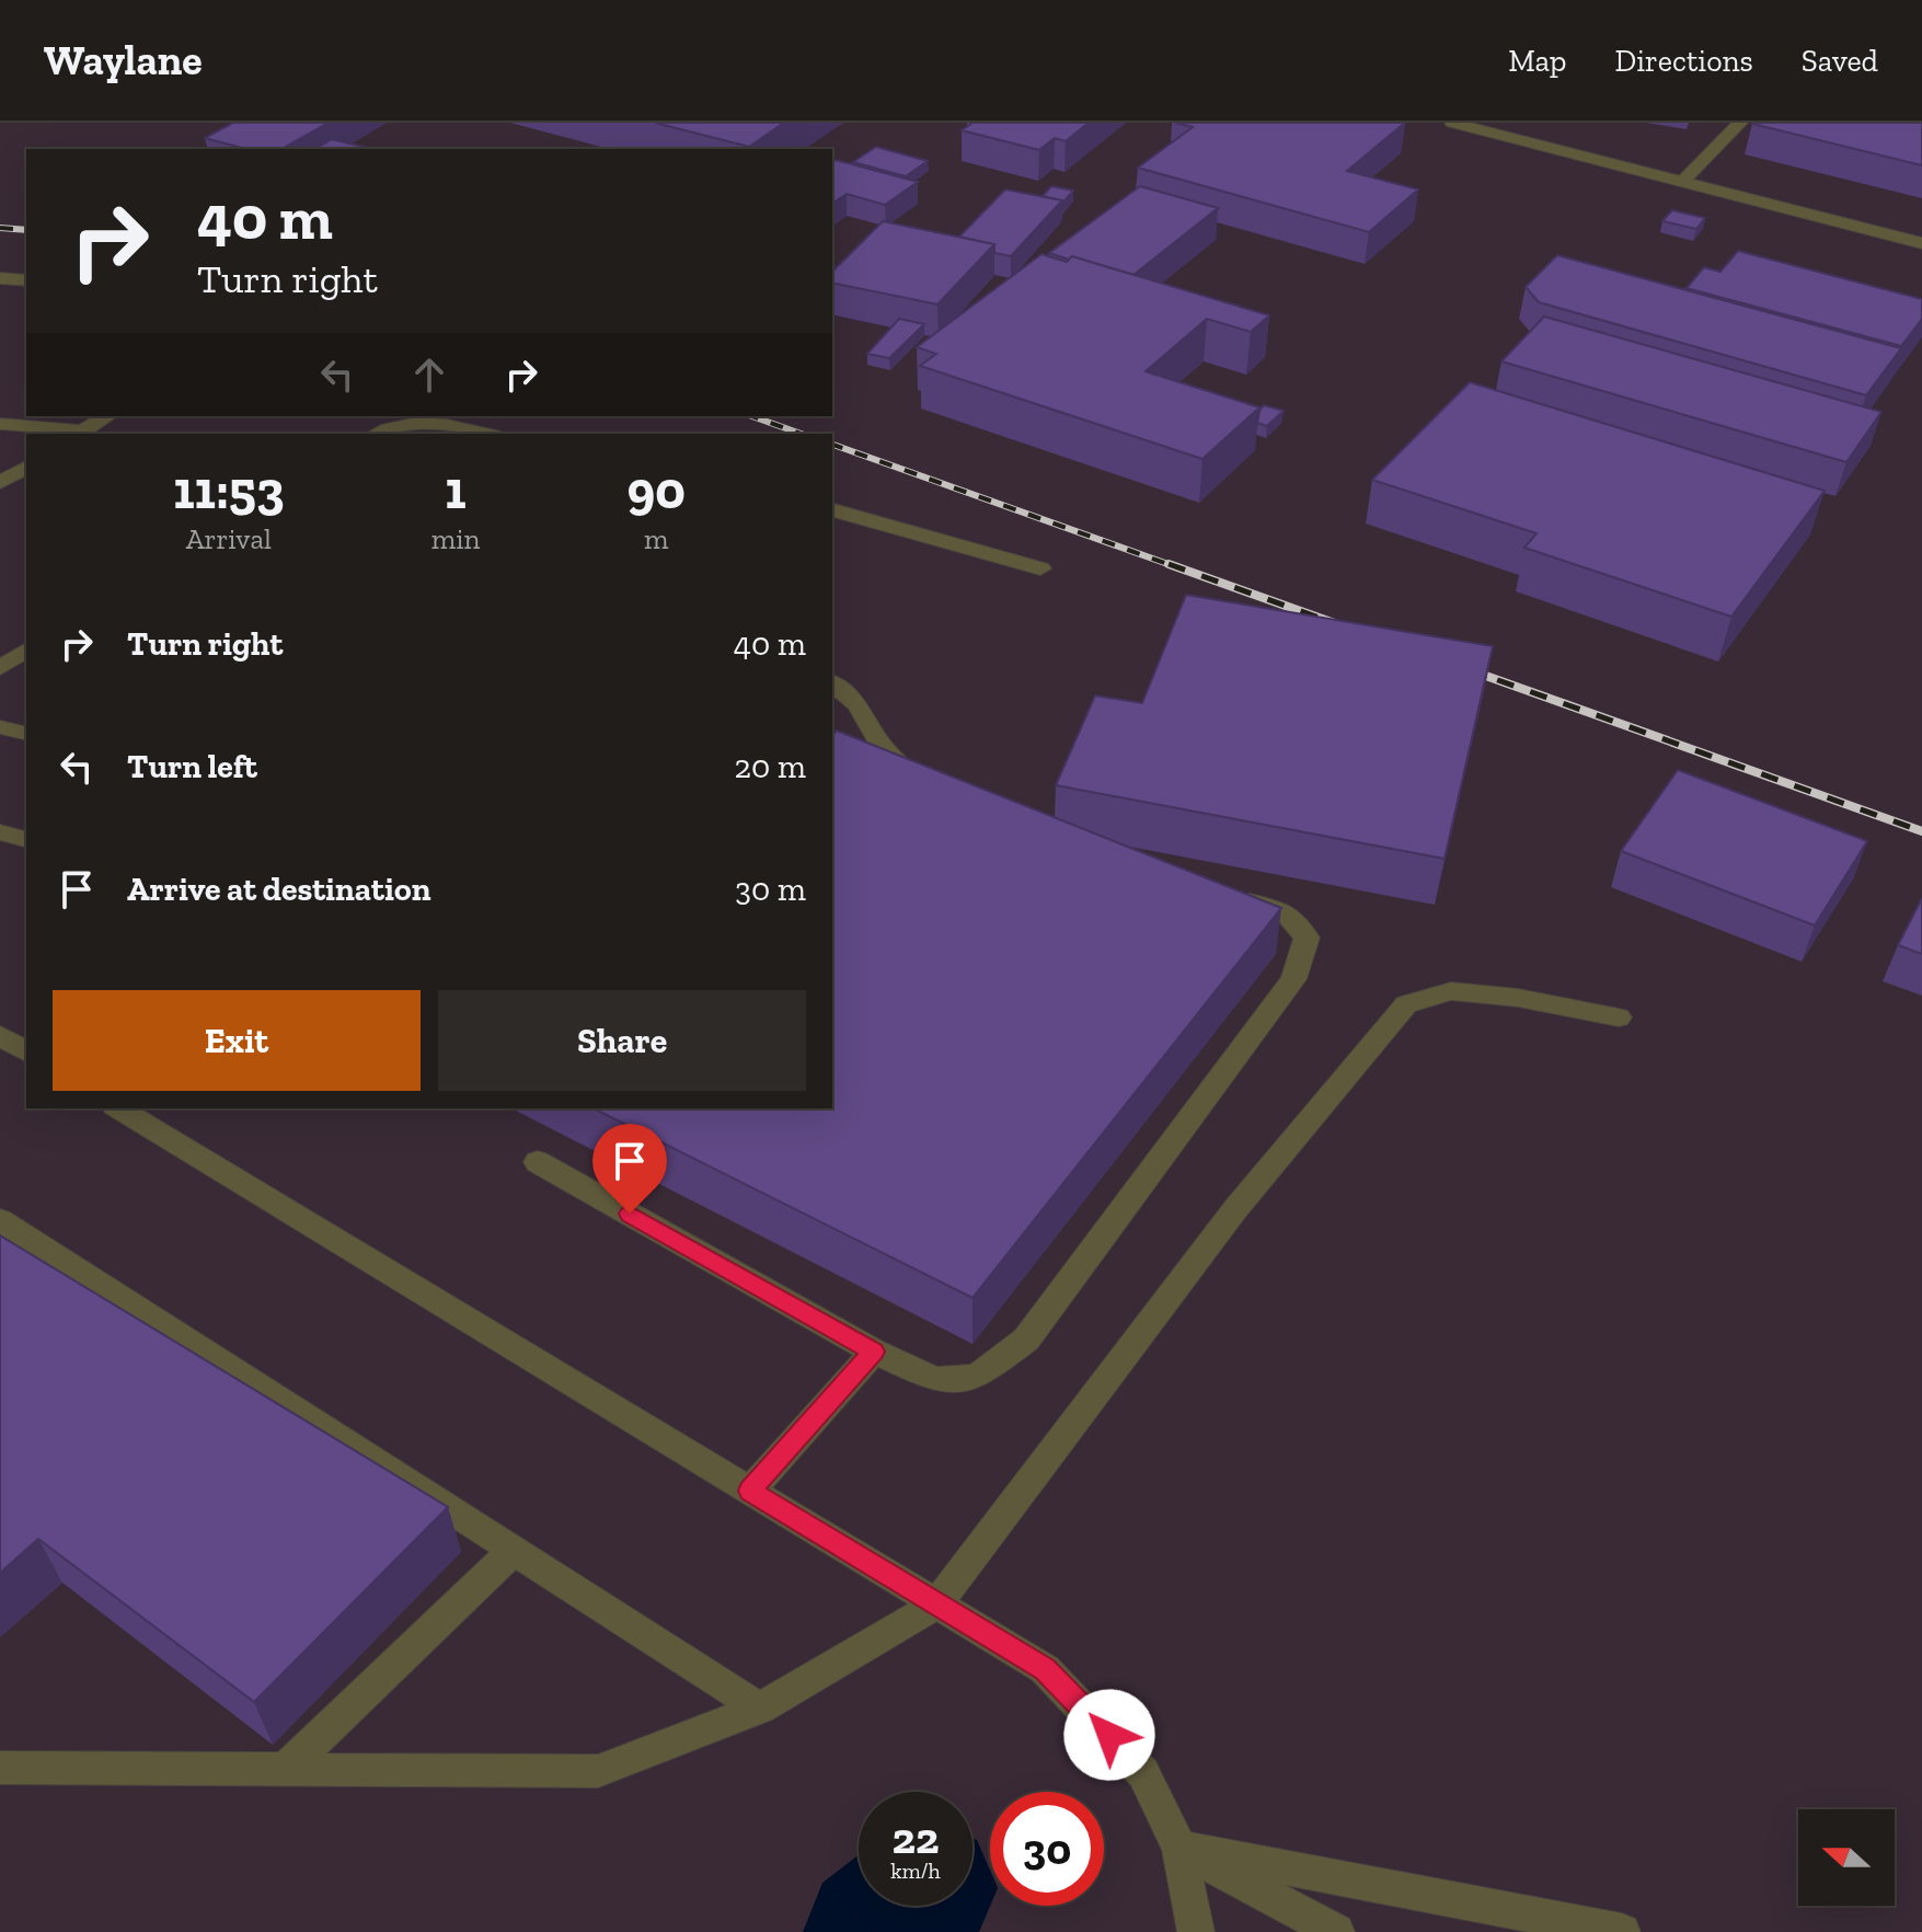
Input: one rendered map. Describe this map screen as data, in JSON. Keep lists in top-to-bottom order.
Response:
{
  "north": "left",
  "page": {
    "header": "Waylane",
    "nav": ["Map", "Directions", "Saved"],
    "turn": ["40 m", "Turn right"],
    "eta": [
      "11:53",
      "Arrival",
      "1",
      "min",
      "90",
      "m"
    ],
    "list": [
      {
        "name": "Turn right",
        "value": "40 m"
      },
      {
        "name": "Turn left",
        "value": "20 m"
      },
      {
        "name": "Arrive at destination",
        "value": "30 m"
      }
    ],
    "buttons": ["Exit", "Share"],
    "speed": "22 km/h",
    "limit": "30"
  }
}
